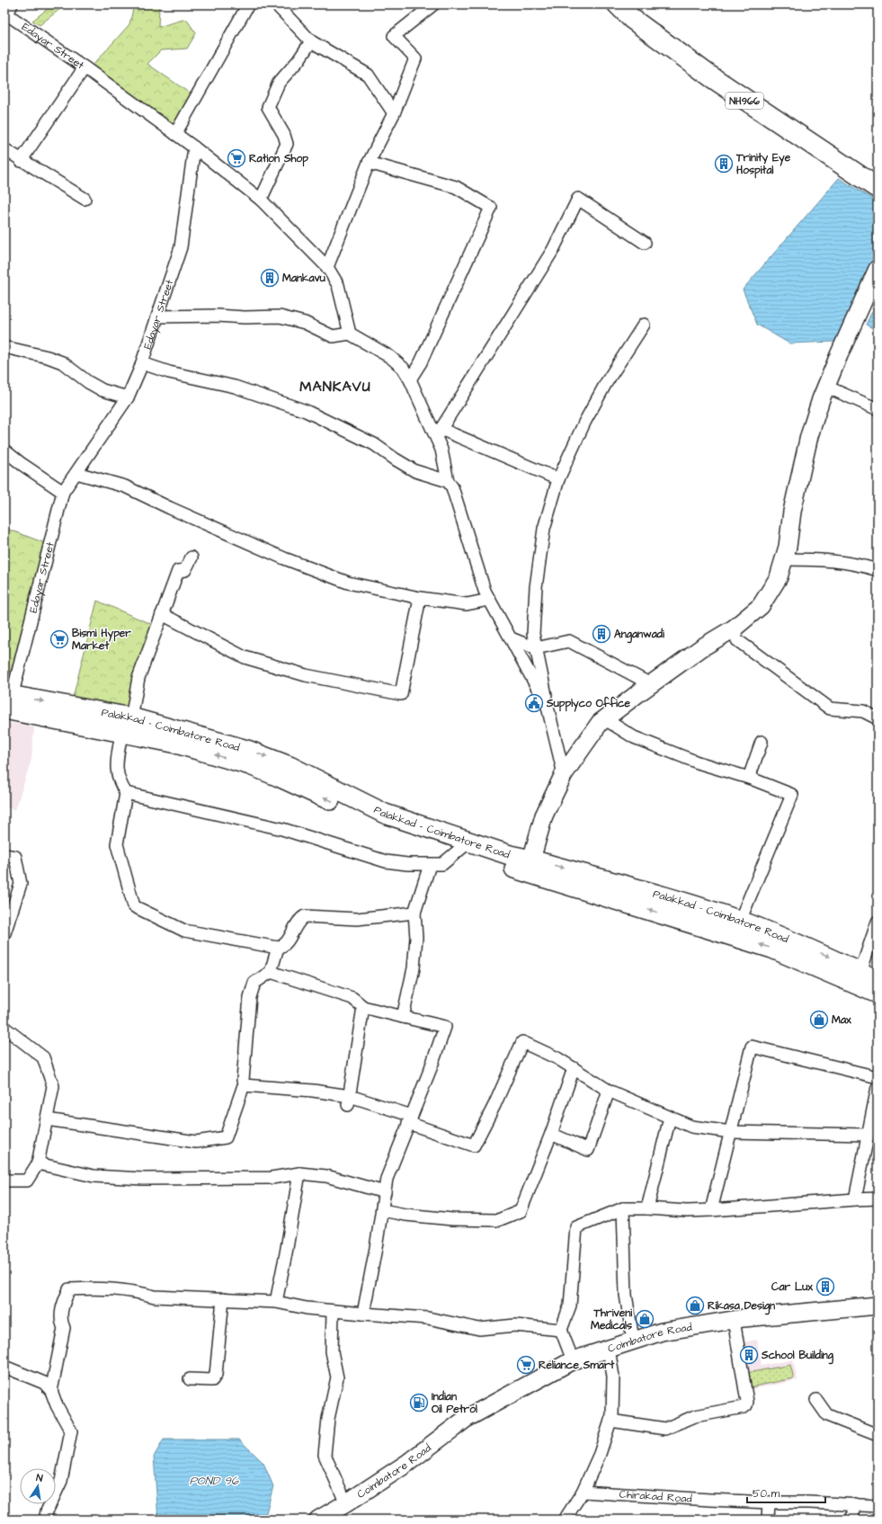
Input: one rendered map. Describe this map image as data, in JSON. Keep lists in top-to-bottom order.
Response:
{
  "streets": {
    "highway": ["NH966"],
    "main road": ["Palakkad - Coimbatore Road"],
    "street": ["Edayar Street", "Coimbatore Road", "Chirakad Road"]
  },
  "crossings": [
    ["Edayar Street", "Palakkad - Coimbatore Road"]
  ],
  "districts": ["MANKAVU"],
  "water": ["POND 96"],
  "places": {
    "supermarket": ["Ration Shop", "Bismi Hyper Market", "Reliance Smart"],
    "building": [
      "Trinity Eye Hospital",
      "Mankavu",
      "Anganwadi",
      "Car Lux",
      "School Building"
    ],
    "public building": ["Supplyco Office"],
    "shop": ["Max", "Rikasa Design", "Thriveni Medicals"],
    "fuel station": ["Indian Oil Petrol"]
  },
  "scale_bar": "50 m",
  "north": "top"
}
